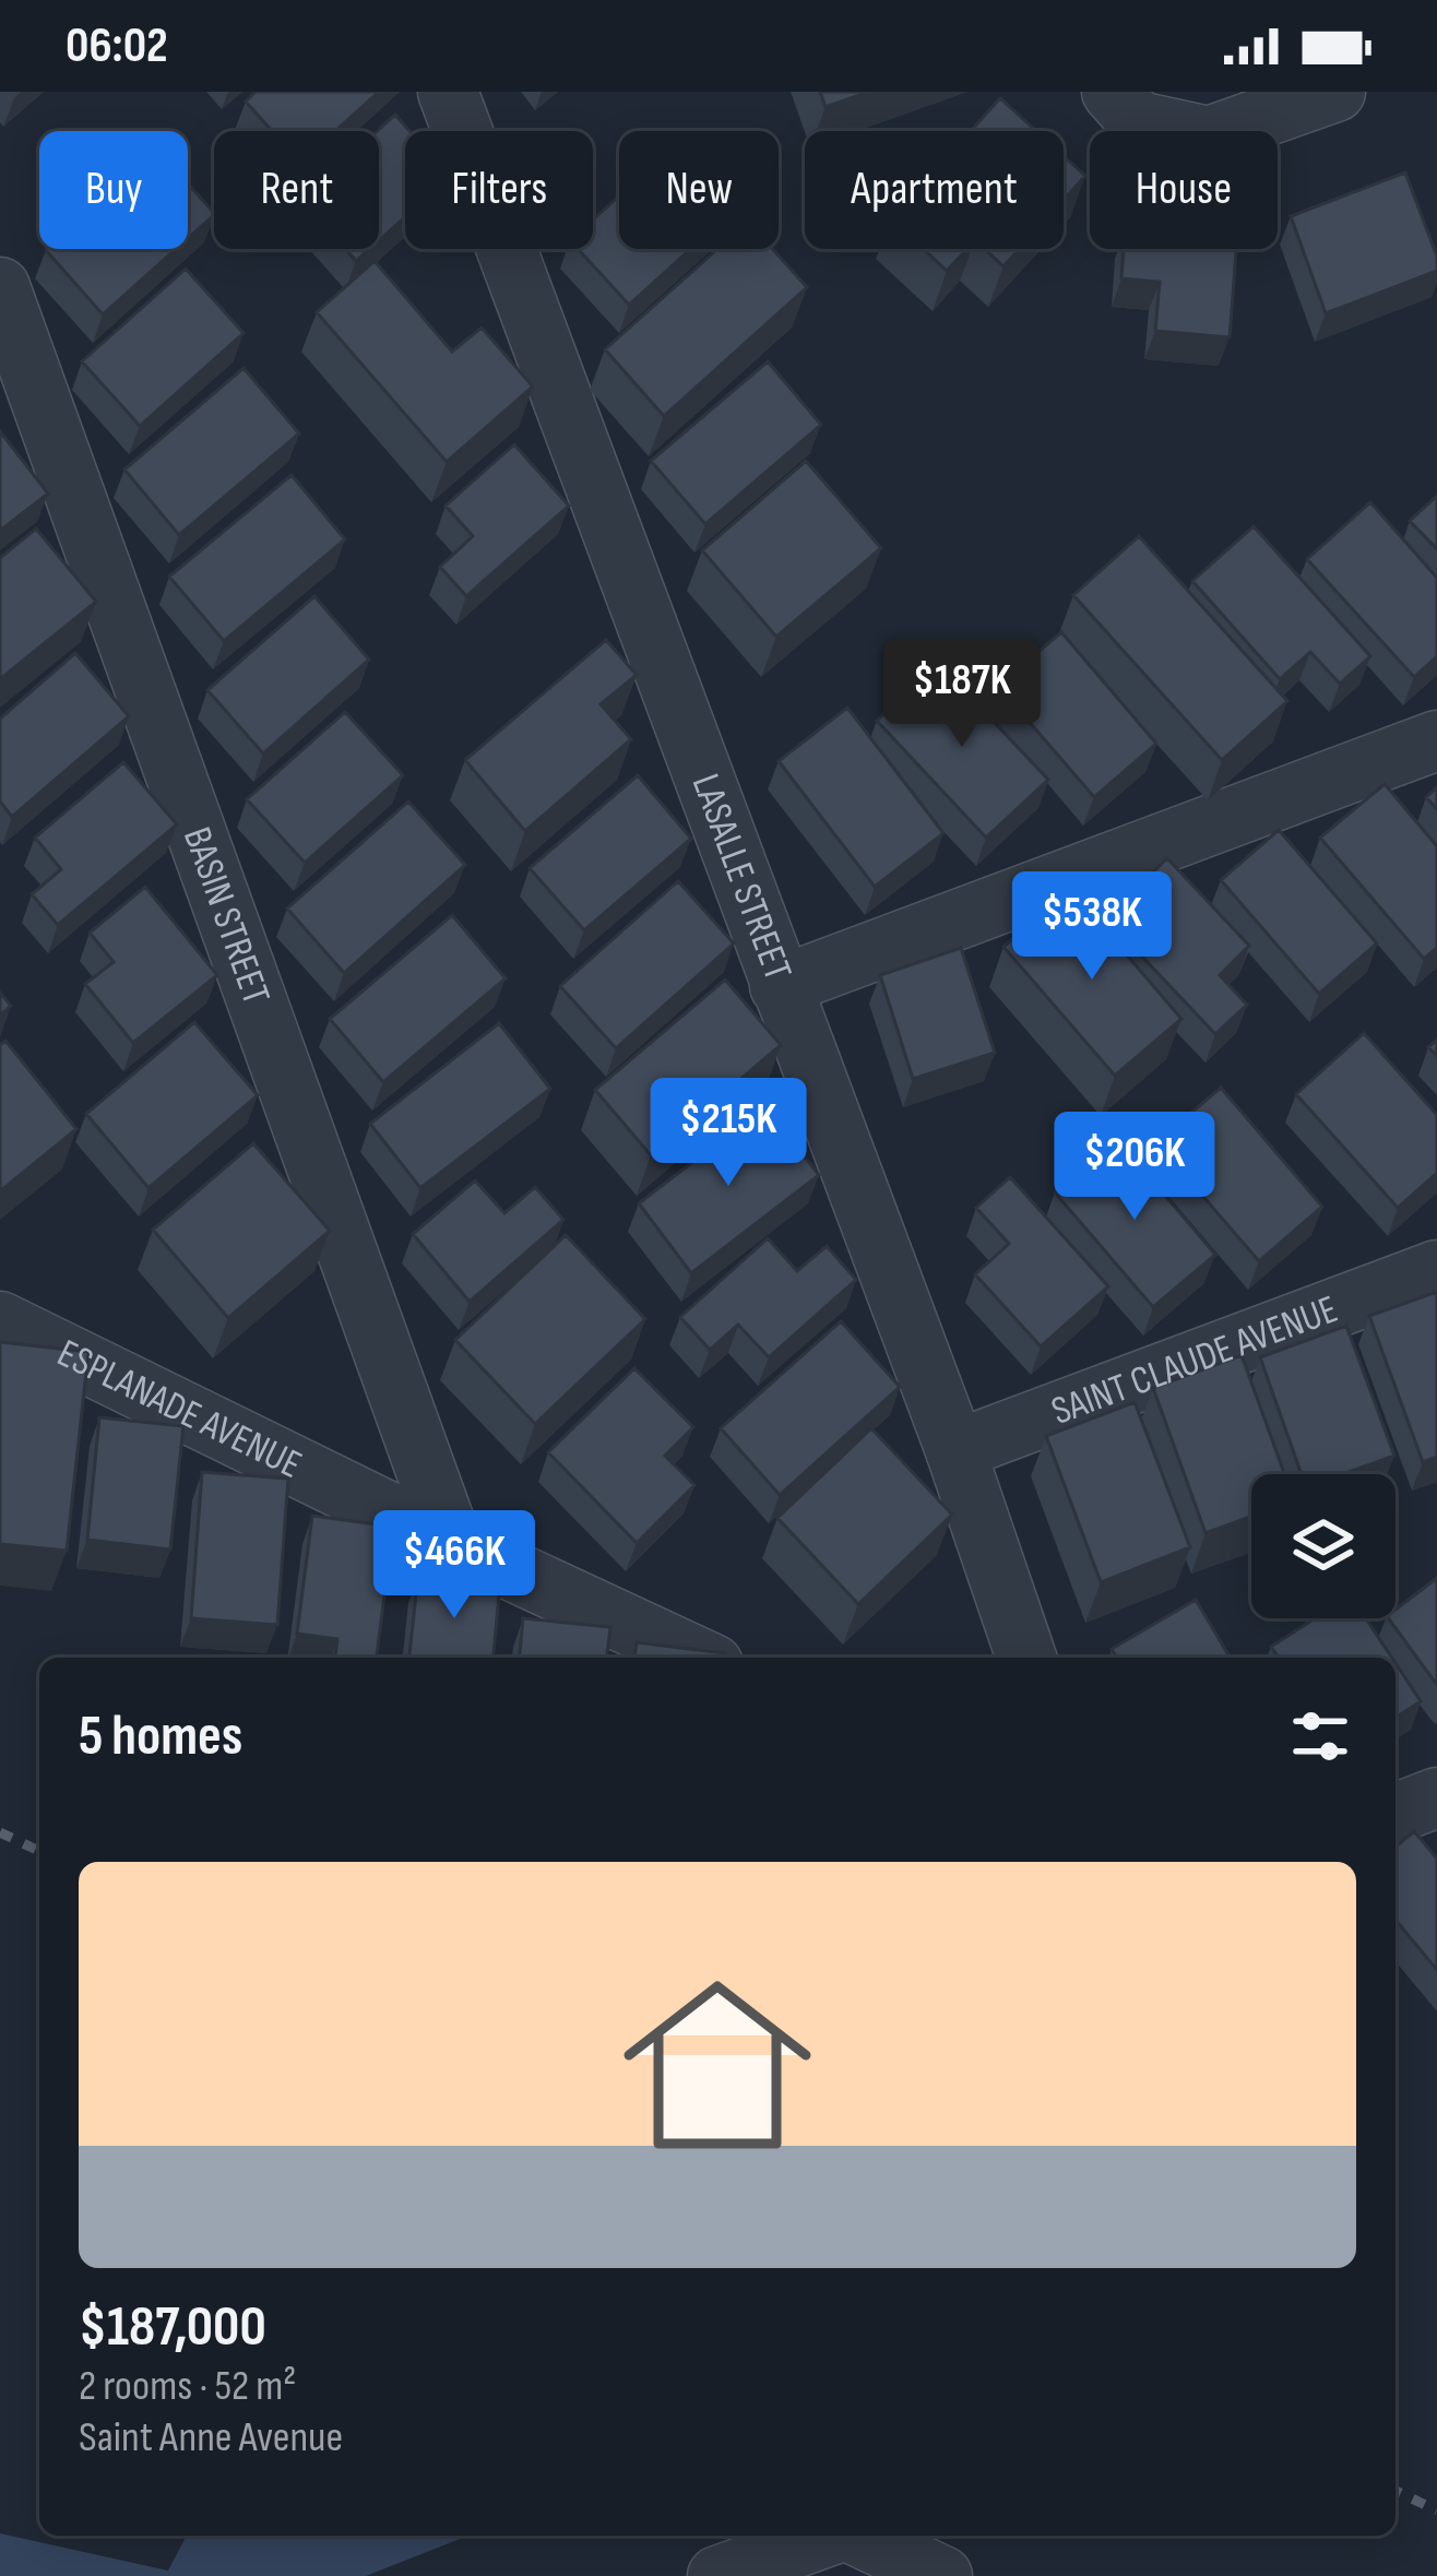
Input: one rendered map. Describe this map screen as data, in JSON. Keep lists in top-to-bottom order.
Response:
{
  "streets": {
    "street": [
      "LASALLE STREET",
      "BASIN STREET",
      "SAINT CLAUDE AVENUE",
      "ESPLANADE AVENUE"
    ]
  },
  "crossings": [
    ["LASALLE STREET", "SAINT CLAUDE AVENUE"],
    ["BASIN STREET", "ESPLANADE AVENUE"]
  ],
  "page": {
    "status": "06:02",
    "chip": [
      "Buy",
      "Rent",
      "Filters",
      "New",
      "Apartment",
      "House"
    ],
    "price": [
      "$187K",
      "$538K",
      "$215K",
      "$206K",
      "$466K"
    ],
    "heading": "5 homes",
    "list": [
      {
        "name": "$187,000",
        "note": "2 rooms · 52 m² · Saint Anne Avenue"
      }
    ]
  }
}
